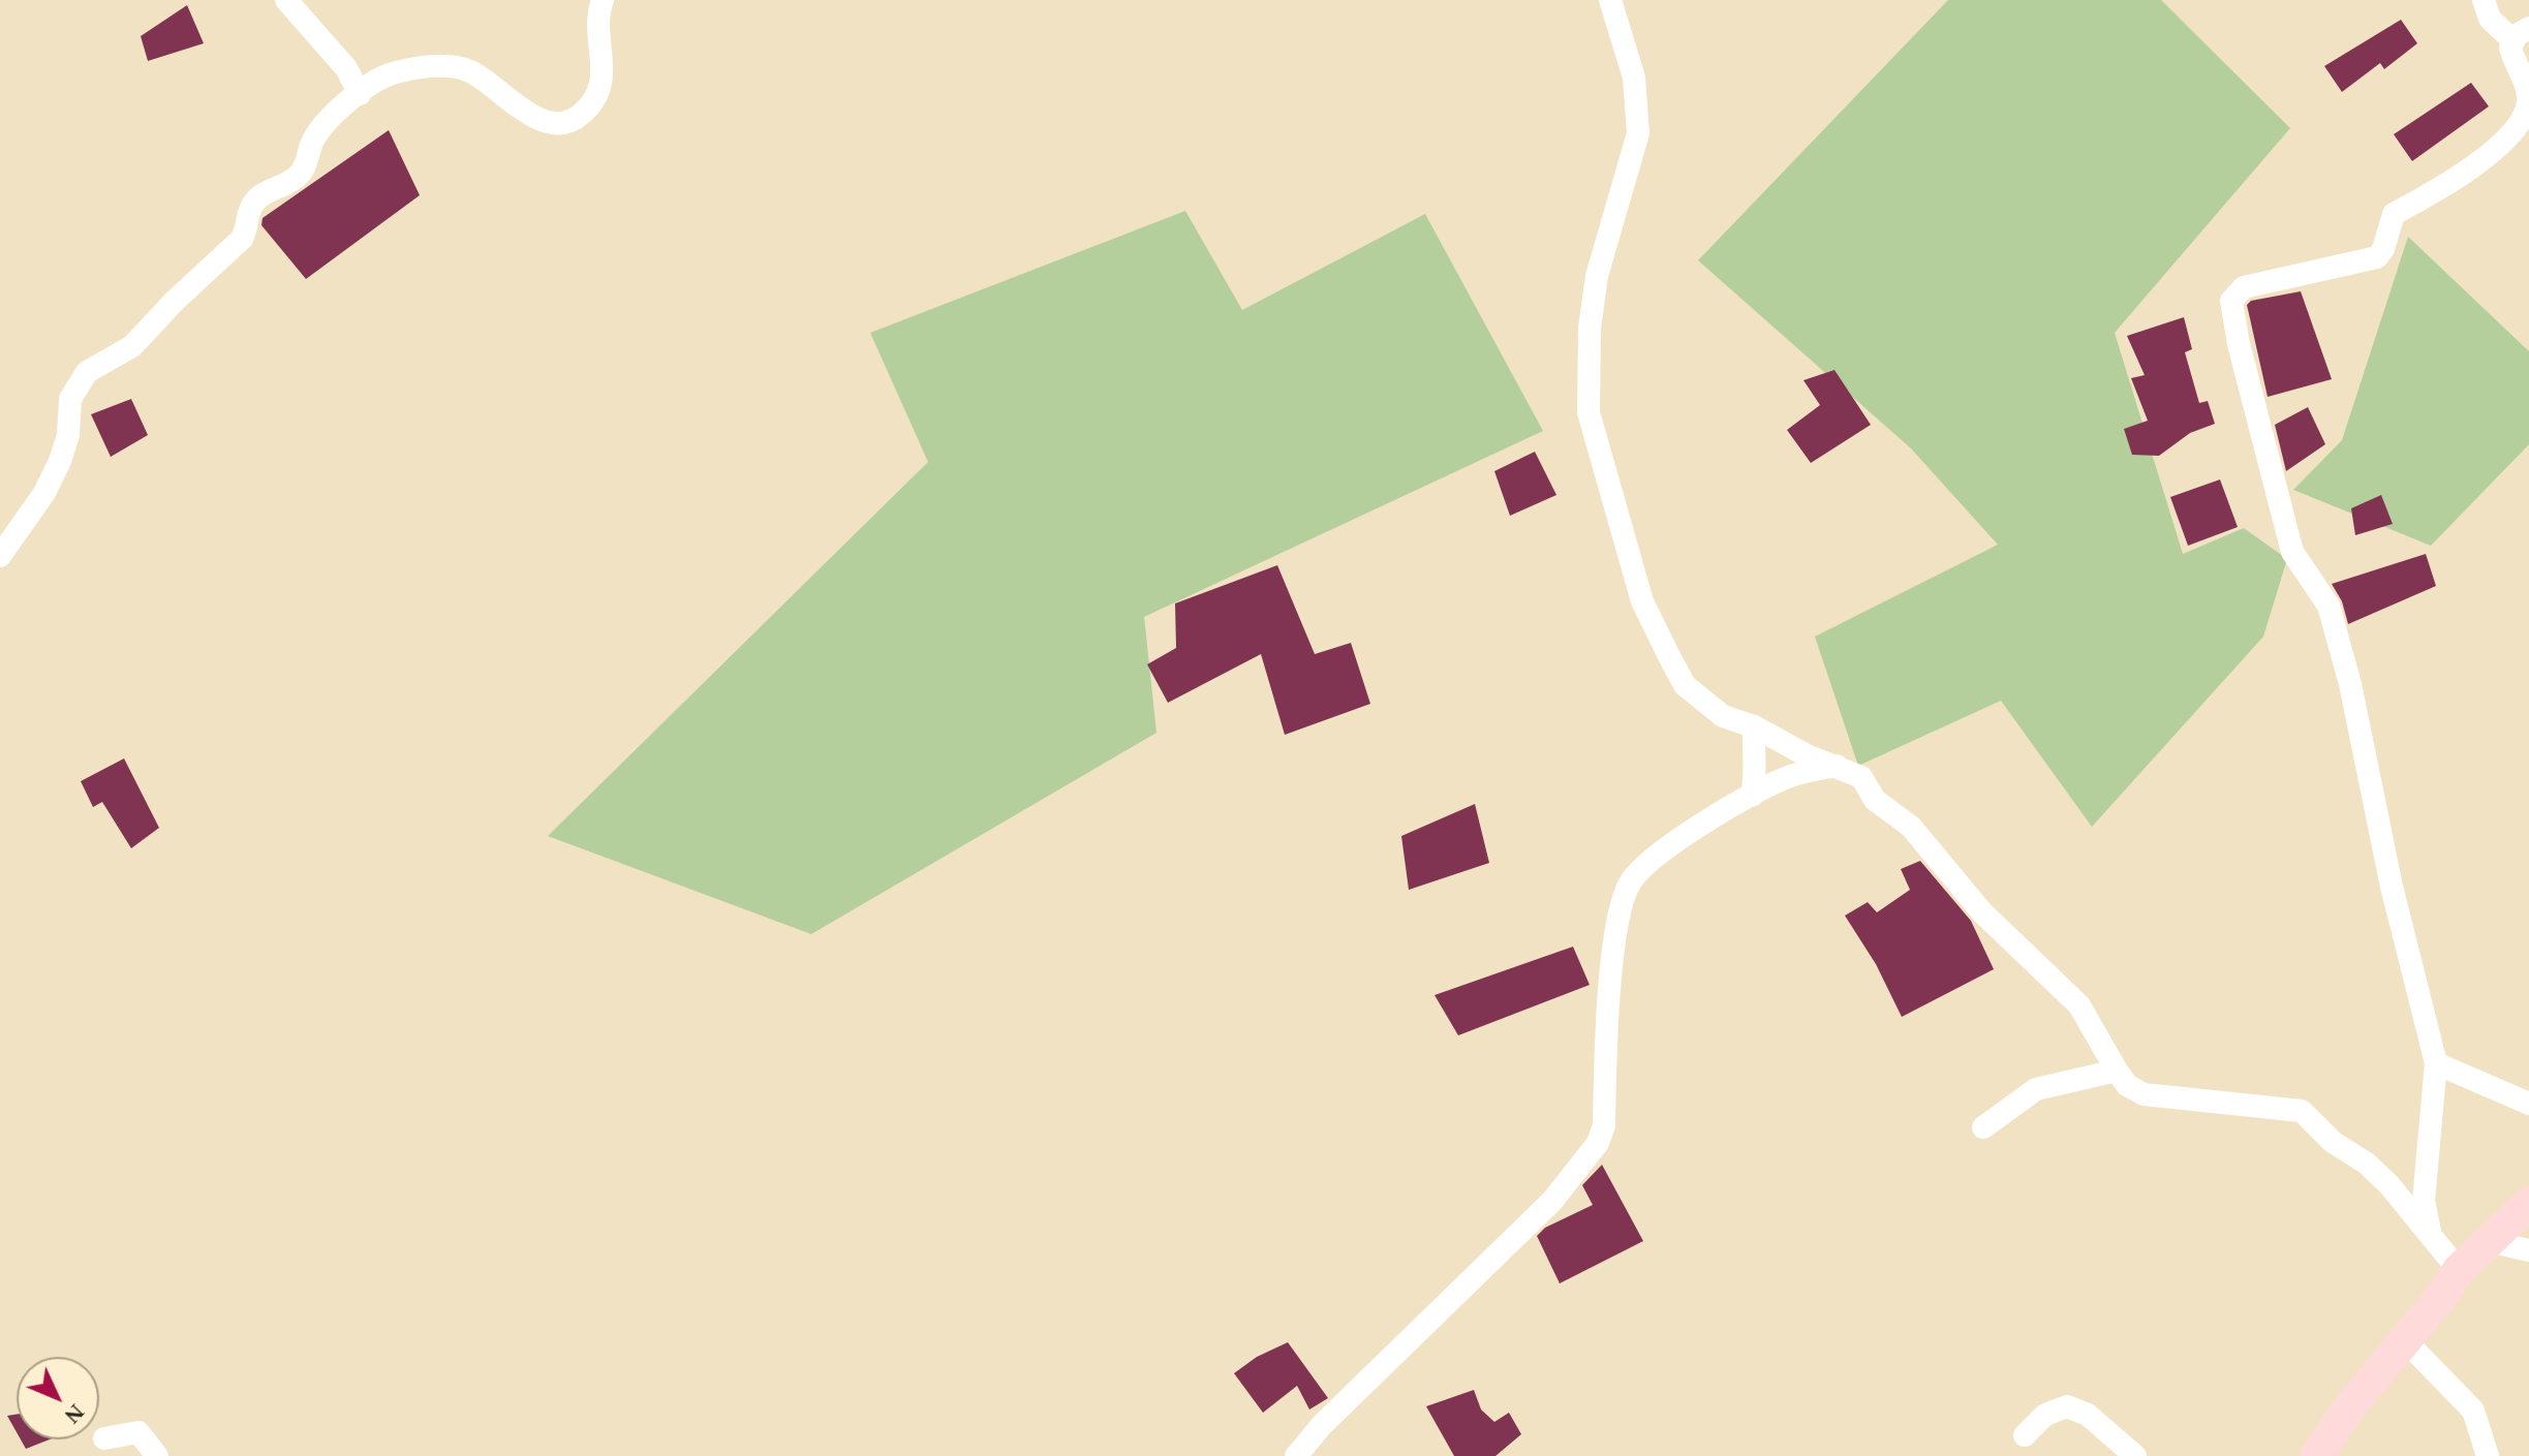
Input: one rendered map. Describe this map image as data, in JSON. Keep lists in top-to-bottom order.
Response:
{
  "north": "bottom right"
}
